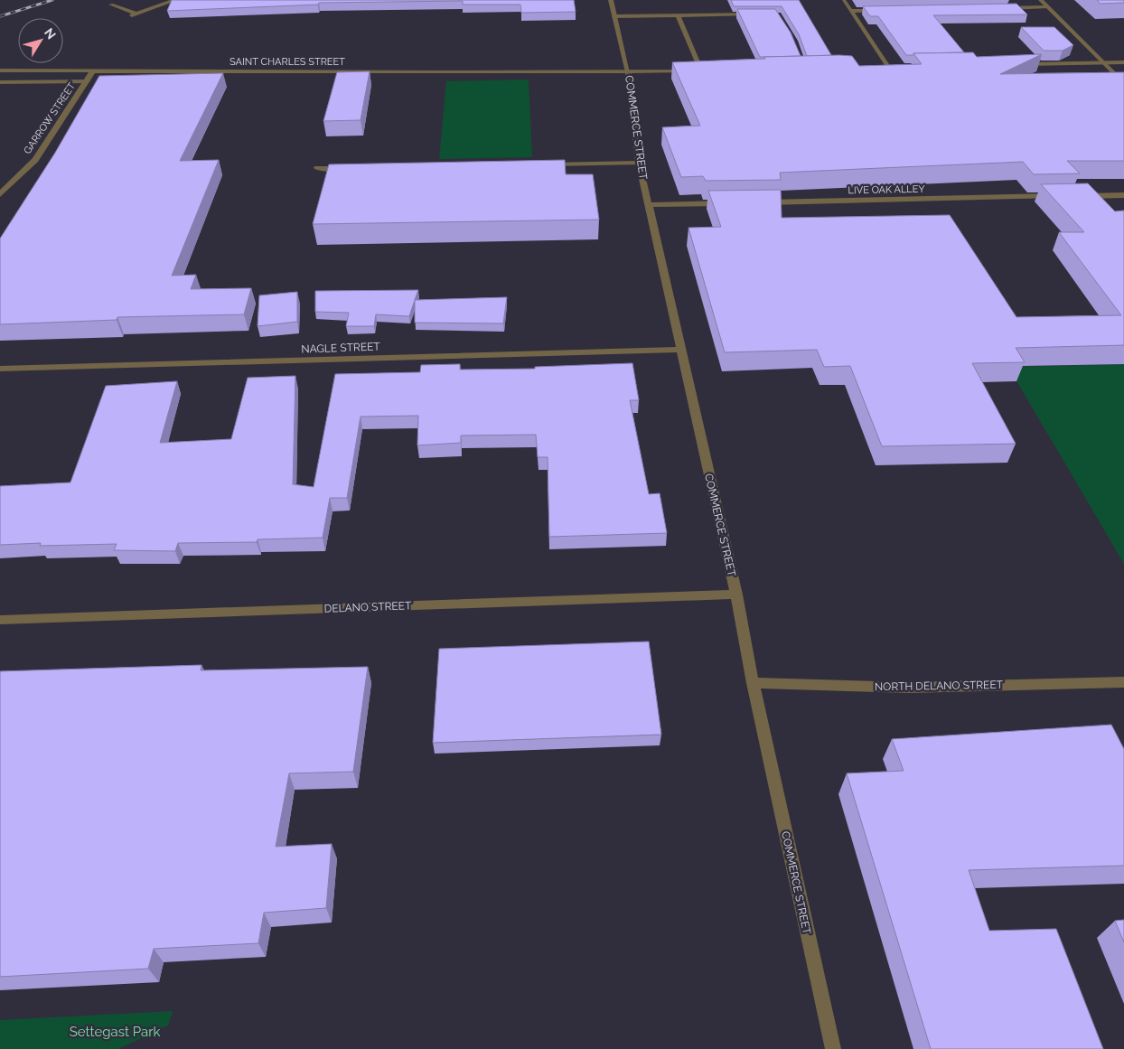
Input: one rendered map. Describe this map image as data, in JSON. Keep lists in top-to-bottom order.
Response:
{
  "streets": {
    "street": [
      "SAINT CHARLES STREET",
      "GARROW STREET",
      "COMMERCE STREET",
      "LIVE OAK ALLEY",
      "NAGLE STREET",
      "DELANO STREET",
      "NORTH DELANO STREET"
    ]
  },
  "crossings": [
    ["SAINT CHARLES STREET", "GARROW STREET"],
    ["SAINT CHARLES STREET", "COMMERCE STREET"],
    ["COMMERCE STREET", "NAGLE STREET"],
    ["COMMERCE STREET", "DELANO STREET"],
    ["COMMERCE STREET", "NORTH DELANO STREET"]
  ],
  "parks": ["Settegast Park"],
  "north": "top right"
}
